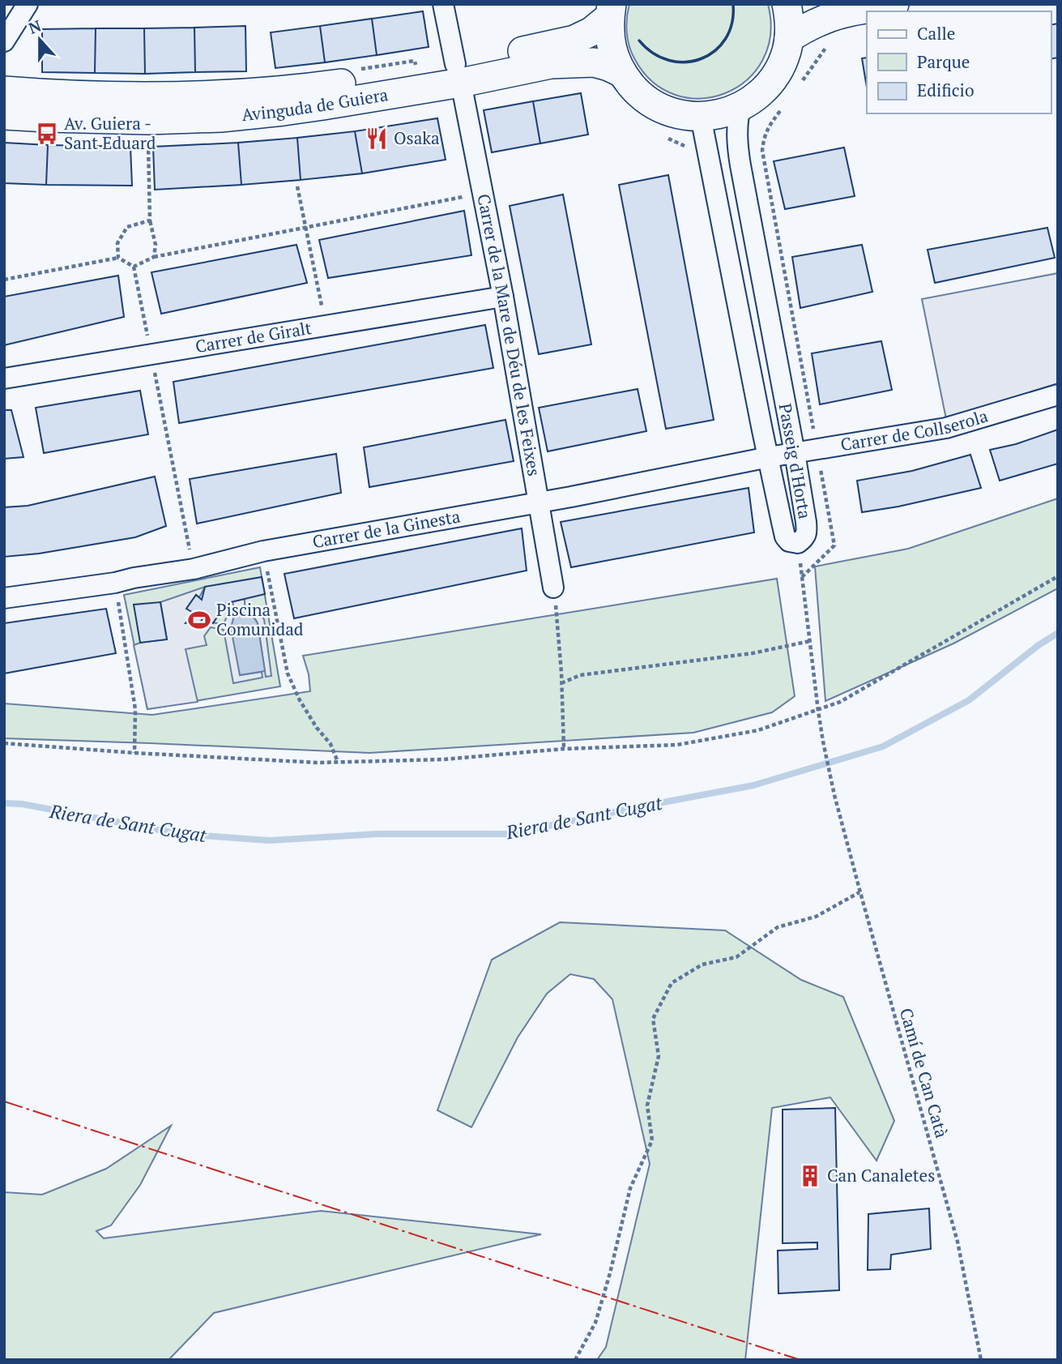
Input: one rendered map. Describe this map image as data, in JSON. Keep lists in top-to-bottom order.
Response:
{
  "streets": {
    "main road": ["Avinguda de Guiera"],
    "street": [
      "Carrer de la Mare de Déu de les Feixes",
      "Carrer de Giralt",
      "Carrer de Collserola",
      "Passeig d'Horta",
      "Carrer de la Ginesta"
    ],
    "path": ["Camí de Can Catà"]
  },
  "crossings": [
    ["Avinguda de Guiera", "Carrer de la Mare de Déu de les Feixes"],
    ["Carrer de la Mare de Déu de les Feixes", "Carrer de Giralt"],
    ["Carrer de la Mare de Déu de les Feixes", "Carrer de la Ginesta"],
    ["Carrer de Collserola", "Passeig d'Horta"],
    ["Carrer de Collserola", "Carrer de la Ginesta"],
    ["Passeig d'Horta", "Carrer de la Ginesta"],
    ["Passeig d'Horta", "Camí de Can Catà"]
  ],
  "water": ["Riera de Sant Cugat"],
  "places": {
    "bus stop": ["Av. Guiera - Sant Eduard"],
    "restaurant": ["Osaka"],
    "sports": ["Piscina Comunidad"],
    "building": ["Can Canaletes"]
  },
  "legend": ["Calle", "Parque", "Edificio"],
  "north": "top"
}
